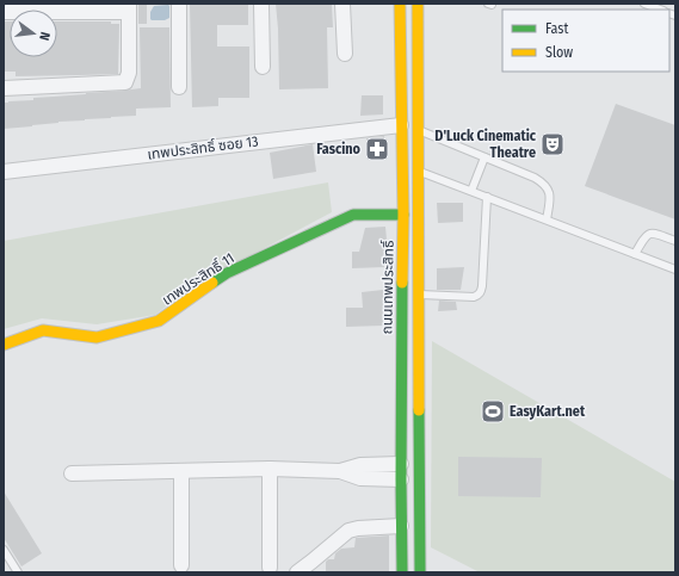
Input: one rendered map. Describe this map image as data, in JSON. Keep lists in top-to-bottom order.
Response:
{
  "streets": {
    "main road": ["เทพประสิทธิ์ 11", "ถนนเทพประสิทธิ์"],
    "street": ["เทพประสิทธิ์ ซอย 13"]
  },
  "crossings": [
    ["เทพประสิทธิ์ ซอย 13", "ถนนเทพประสิทธิ์"],
    ["เทพประสิทธิ์ 11", "ถนนเทพประสิทธิ์"]
  ],
  "places": {
    "theatre": ["D'Luck Cinematic Theatre"],
    "pharmacy": ["Fascino"],
    "sports": ["EasyKart.net"]
  },
  "legend": ["Fast", "Slow"],
  "north": "right"
}
